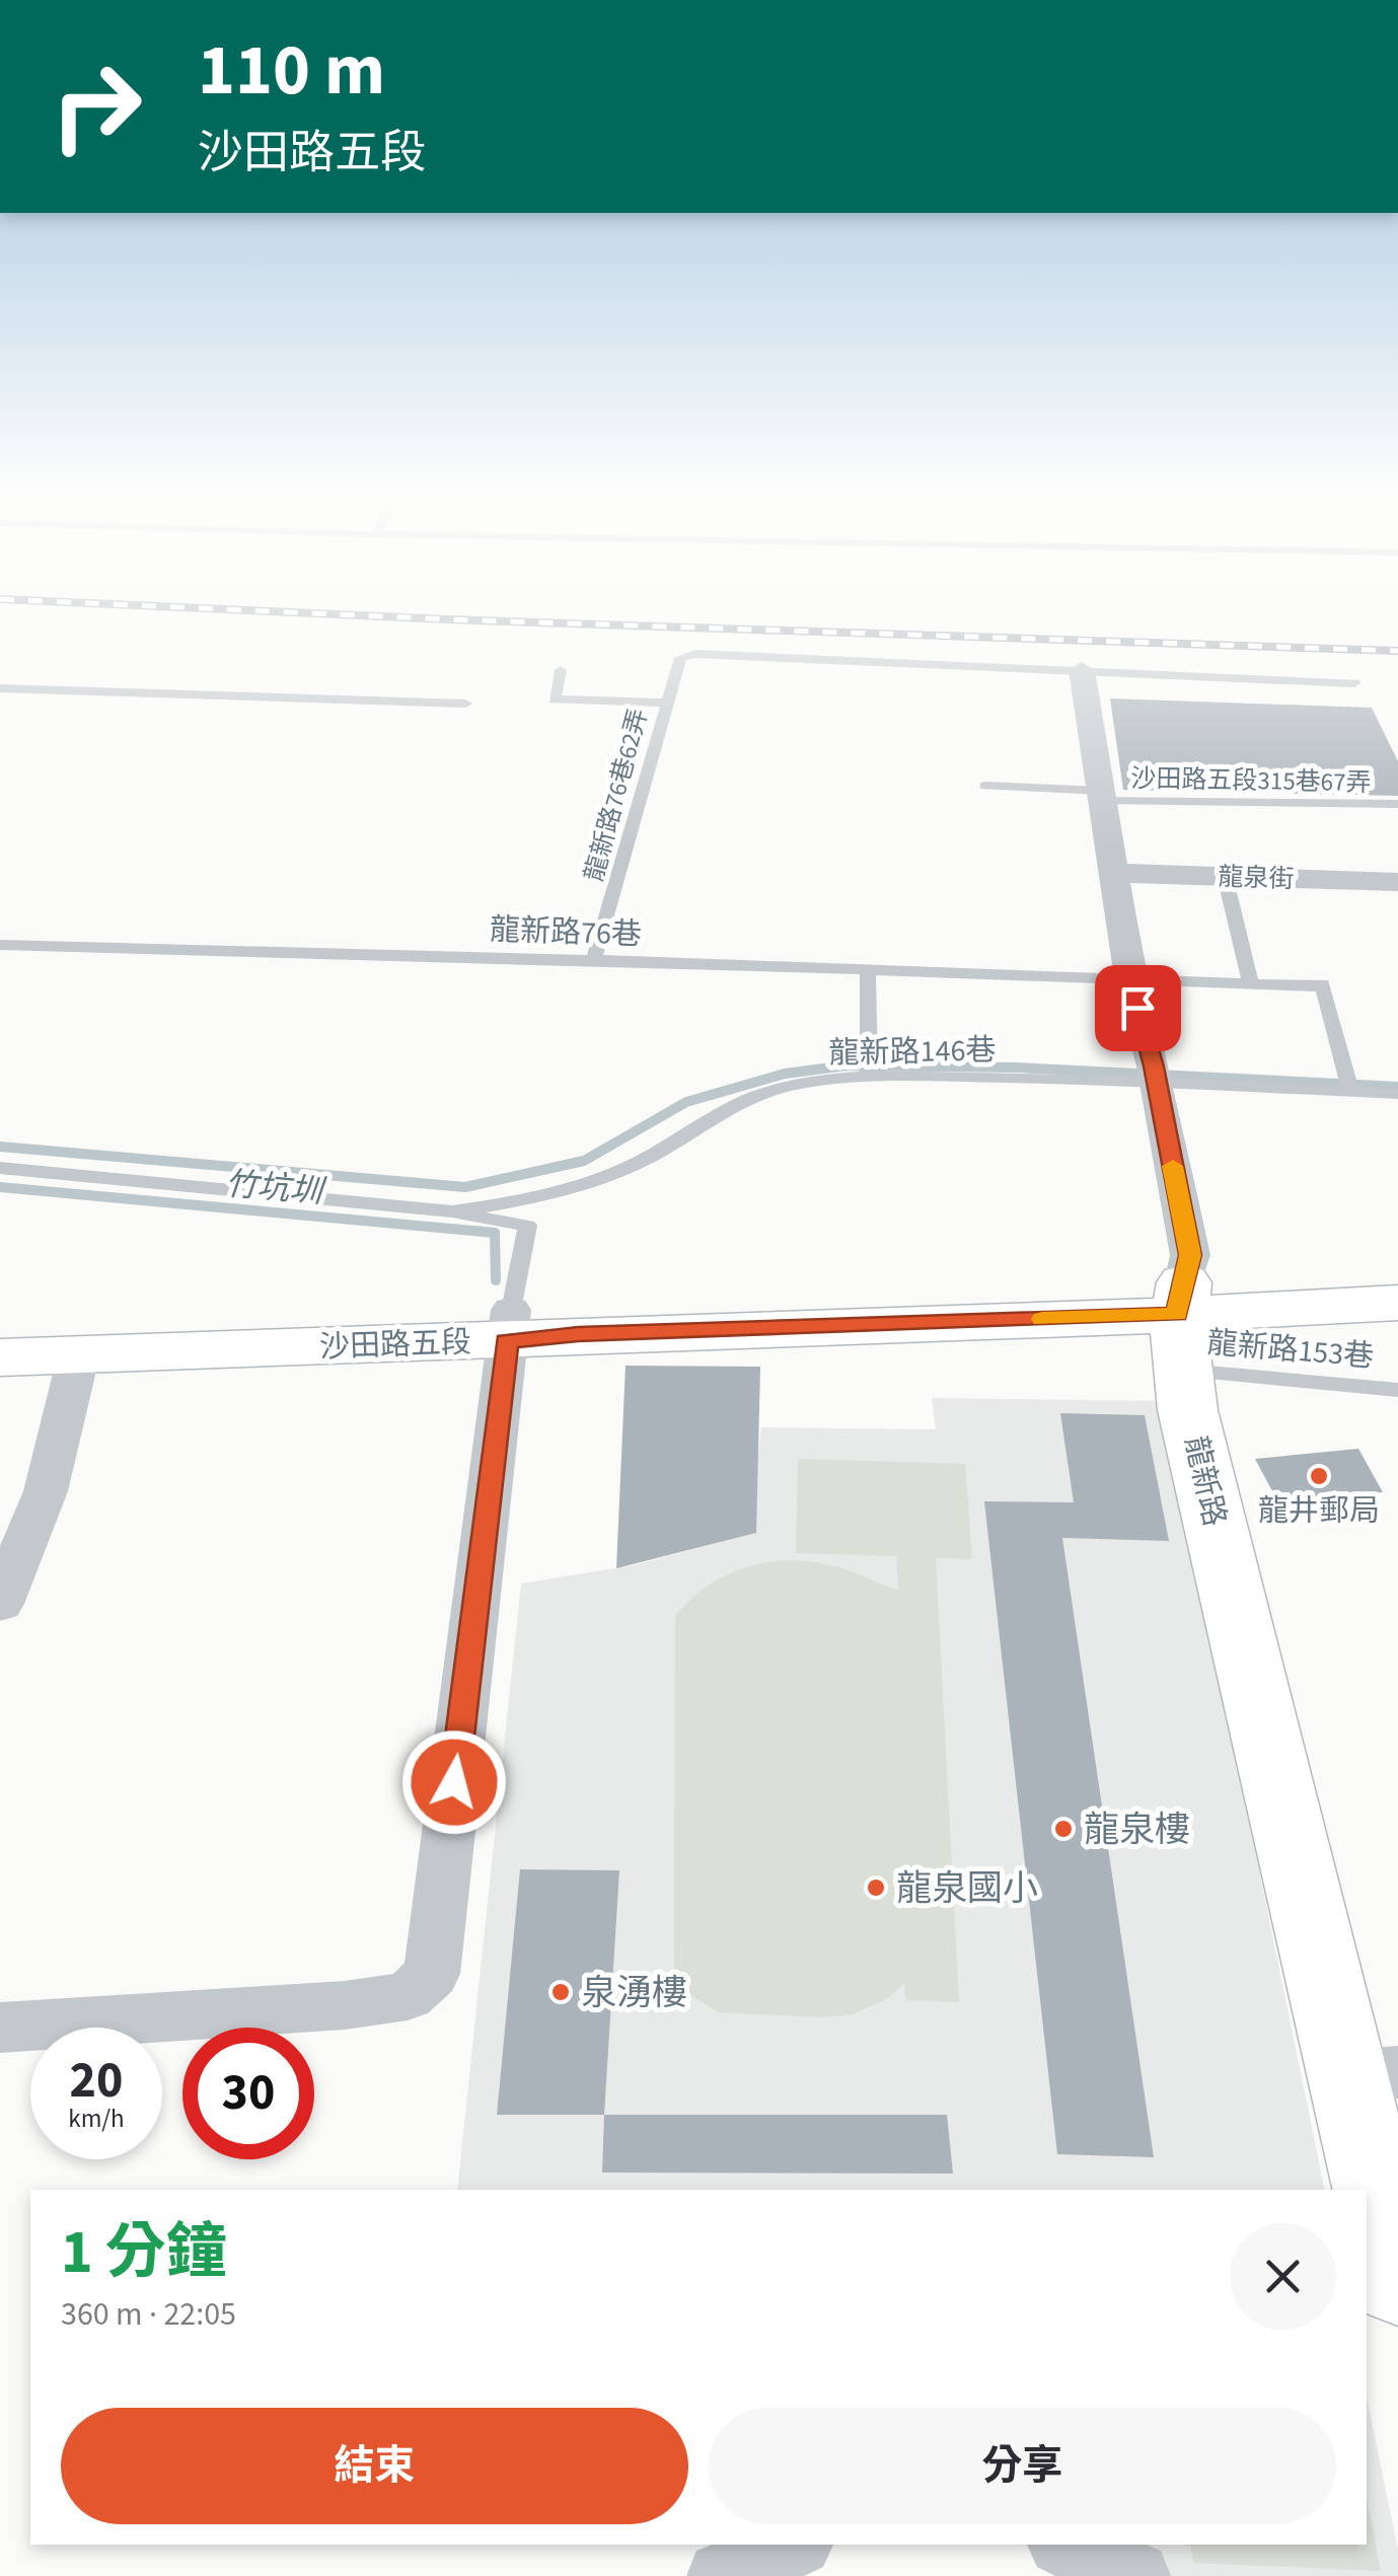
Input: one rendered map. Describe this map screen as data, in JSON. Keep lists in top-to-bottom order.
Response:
{
  "streets": {
    "street": ["龍泉街", "沙田路五段", "龍新路"],
    "lane": [
      "沙田路五段315巷67弄",
      "龍新路76巷62弄",
      "龍新路76巷",
      "龍新路146巷",
      "龍新路153巷"
    ]
  },
  "crossings": [
    ["沙田路五段315巷67弄", "龍新路"],
    ["龍新路76巷62弄", "龍新路76巷"],
    ["龍新路76巷62弄", "龍新路"],
    ["龍泉街", "龍新路"],
    ["龍新路76巷", "龍新路146巷"],
    ["龍新路76巷", "龍新路"],
    ["龍新路146巷", "龍新路"],
    ["沙田路五段", "龍新路153巷"],
    ["沙田路五段", "龍新路"],
    ["龍新路153巷", "龍新路"]
  ],
  "water": ["竹坑圳"],
  "places": [
    "龍井郵局",
    "龍泉樓",
    "龍泉國小",
    "泉湧樓"
  ],
  "page": {
    "turn": ["110 m", "沙田路五段"],
    "speed": "20 km/h",
    "limit": "30",
    "heading": ["1 分鐘", "360 m · 22:05"],
    "buttons": ["結束", "分享"]
  }
}
